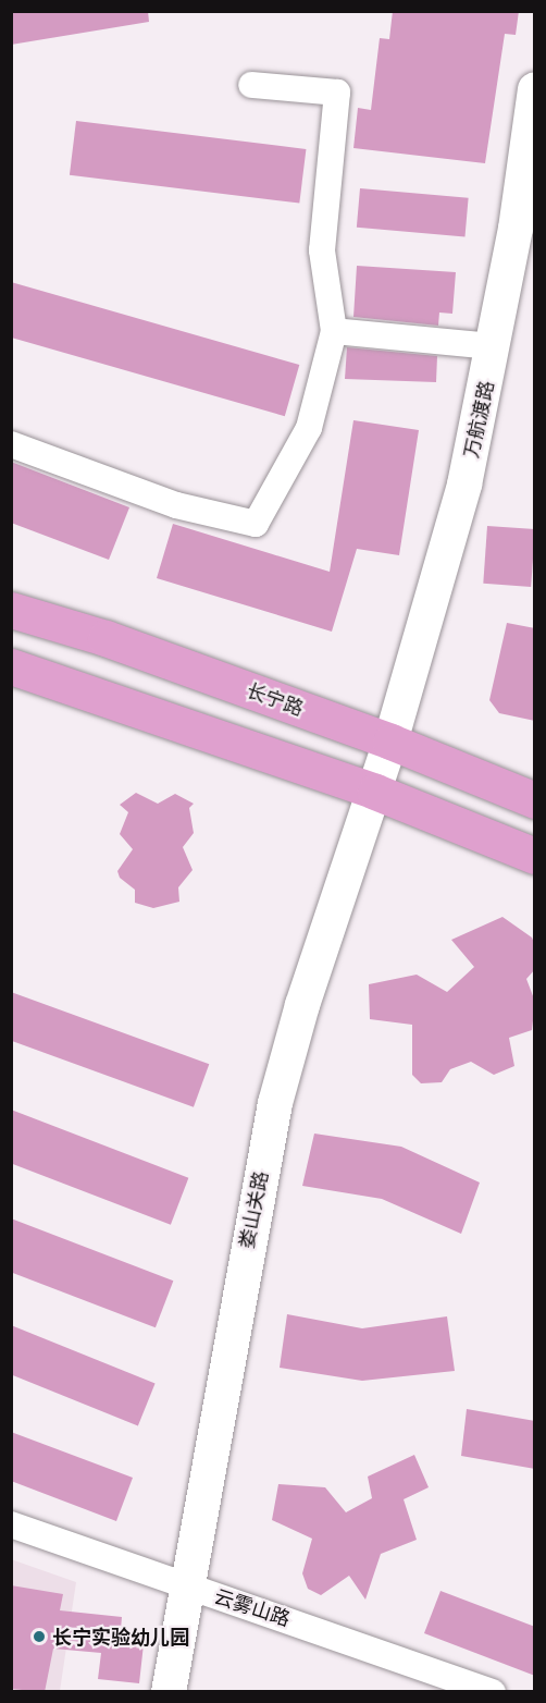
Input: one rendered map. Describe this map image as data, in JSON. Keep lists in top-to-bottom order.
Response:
{
  "streets": {
    "main road": ["长宁路"],
    "street": ["万航渡路", "娄山关路", "云雾山路"]
  },
  "crossings": [
    ["万航渡路", "长宁路"],
    ["万航渡路", "娄山关路"],
    ["长宁路", "娄山关路"],
    ["娄山关路", "云雾山路"]
  ],
  "places": ["长宁实验幼儿园"]
}
